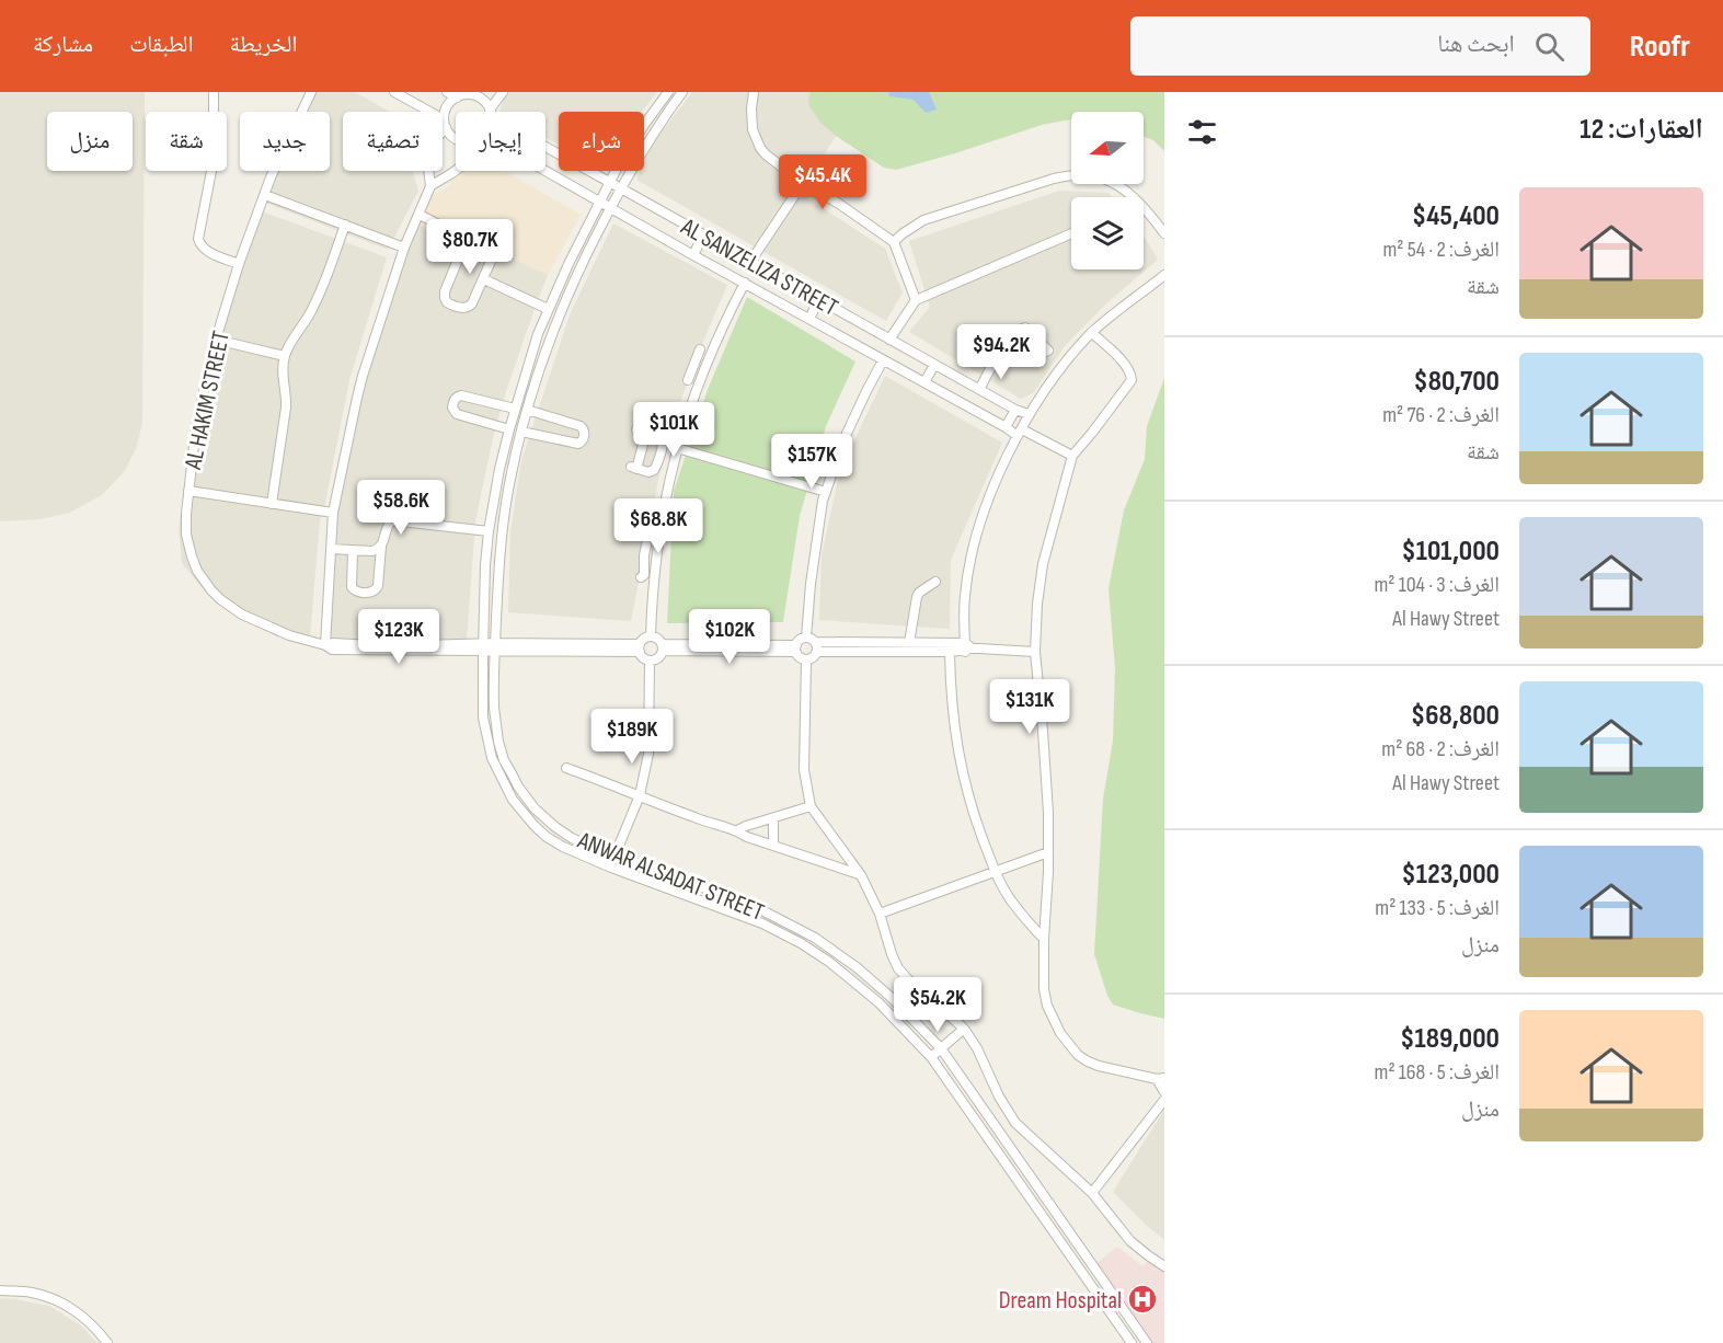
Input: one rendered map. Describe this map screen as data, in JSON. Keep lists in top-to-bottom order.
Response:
{
  "streets": {
    "street": ["AL SANZELIZA STREET", "AL HAKIM STREET", "ANWAR ALSADAT STREET"]
  },
  "crossings": [
    ["AL SANZELIZA STREET", "ANWAR ALSADAT STREET"],
    ["AL HAKIM STREET", "ANWAR ALSADAT STREET"]
  ],
  "places": {
    "hospital": ["Dream Hospital"]
  },
  "north": "left",
  "page": {
    "header": "Roofr",
    "search": "ابحث هنا",
    "nav": ["الخريطة", "الطبقات", "مشاركة"],
    "heading": "العقارات: 12",
    "chip": [
      "شراء",
      "إيجار",
      "تصفية",
      "جديد",
      "شقة",
      "منزل"
    ],
    "price": [
      "$45.4K",
      "$80.7K",
      "$94.2K",
      "$101K",
      "$157K",
      "$58.6K",
      "$68.8K",
      "$123K",
      "$102K",
      "$131K",
      "$189K",
      "$54.2K"
    ],
    "list": [
      {
        "name": "$45,400",
        "note": "الغرف: 2 · 54 m² · شقة"
      },
      {
        "name": "$80,700",
        "note": "الغرف: 2 · 76 m² · شقة"
      },
      {
        "name": "$101,000",
        "note": "الغرف: 3 · 104 m² · Al Hawy Street"
      },
      {
        "name": "$68,800",
        "note": "الغرف: 2 · 68 m² · Al Hawy Street"
      },
      {
        "name": "$123,000",
        "note": "الغرف: 5 · 133 m² · منزل"
      },
      {
        "name": "$189,000",
        "note": "الغرف: 5 · 168 m² · منزل"
      }
    ]
  }
}
